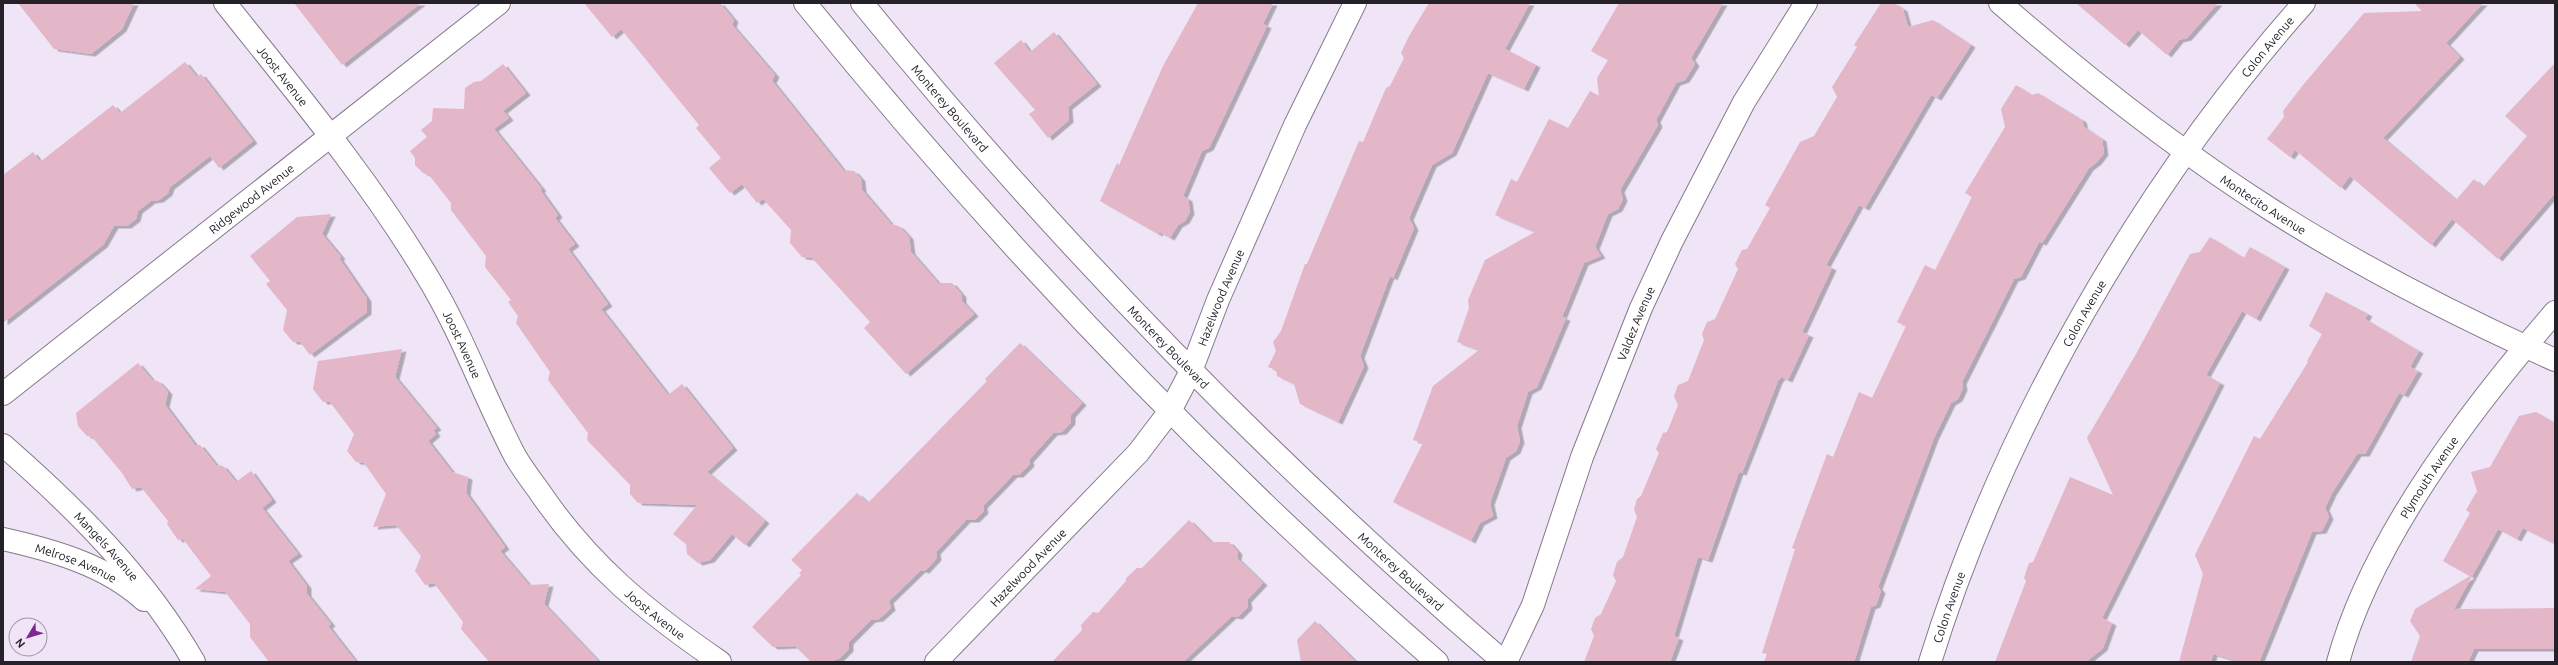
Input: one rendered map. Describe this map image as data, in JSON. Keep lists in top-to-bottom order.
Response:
{
  "streets": {
    "street": [
      "Colon Avenue",
      "Joost Avenue",
      "Monterey Boulevard",
      "Ridgewood Avenue",
      "Montecito Avenue",
      "Hazelwood Avenue",
      "Valdez Avenue",
      "Plymouth Avenue",
      "Mangels Avenue",
      "Melrose Avenue"
    ]
  },
  "crossings": [
    ["Colon Avenue", "Montecito Avenue"],
    ["Joost Avenue", "Ridgewood Avenue"],
    ["Monterey Boulevard", "Hazelwood Avenue"],
    ["Monterey Boulevard", "Valdez Avenue"],
    ["Montecito Avenue", "Plymouth Avenue"],
    ["Mangels Avenue", "Melrose Avenue"]
  ],
  "north": "bottom left"
}
